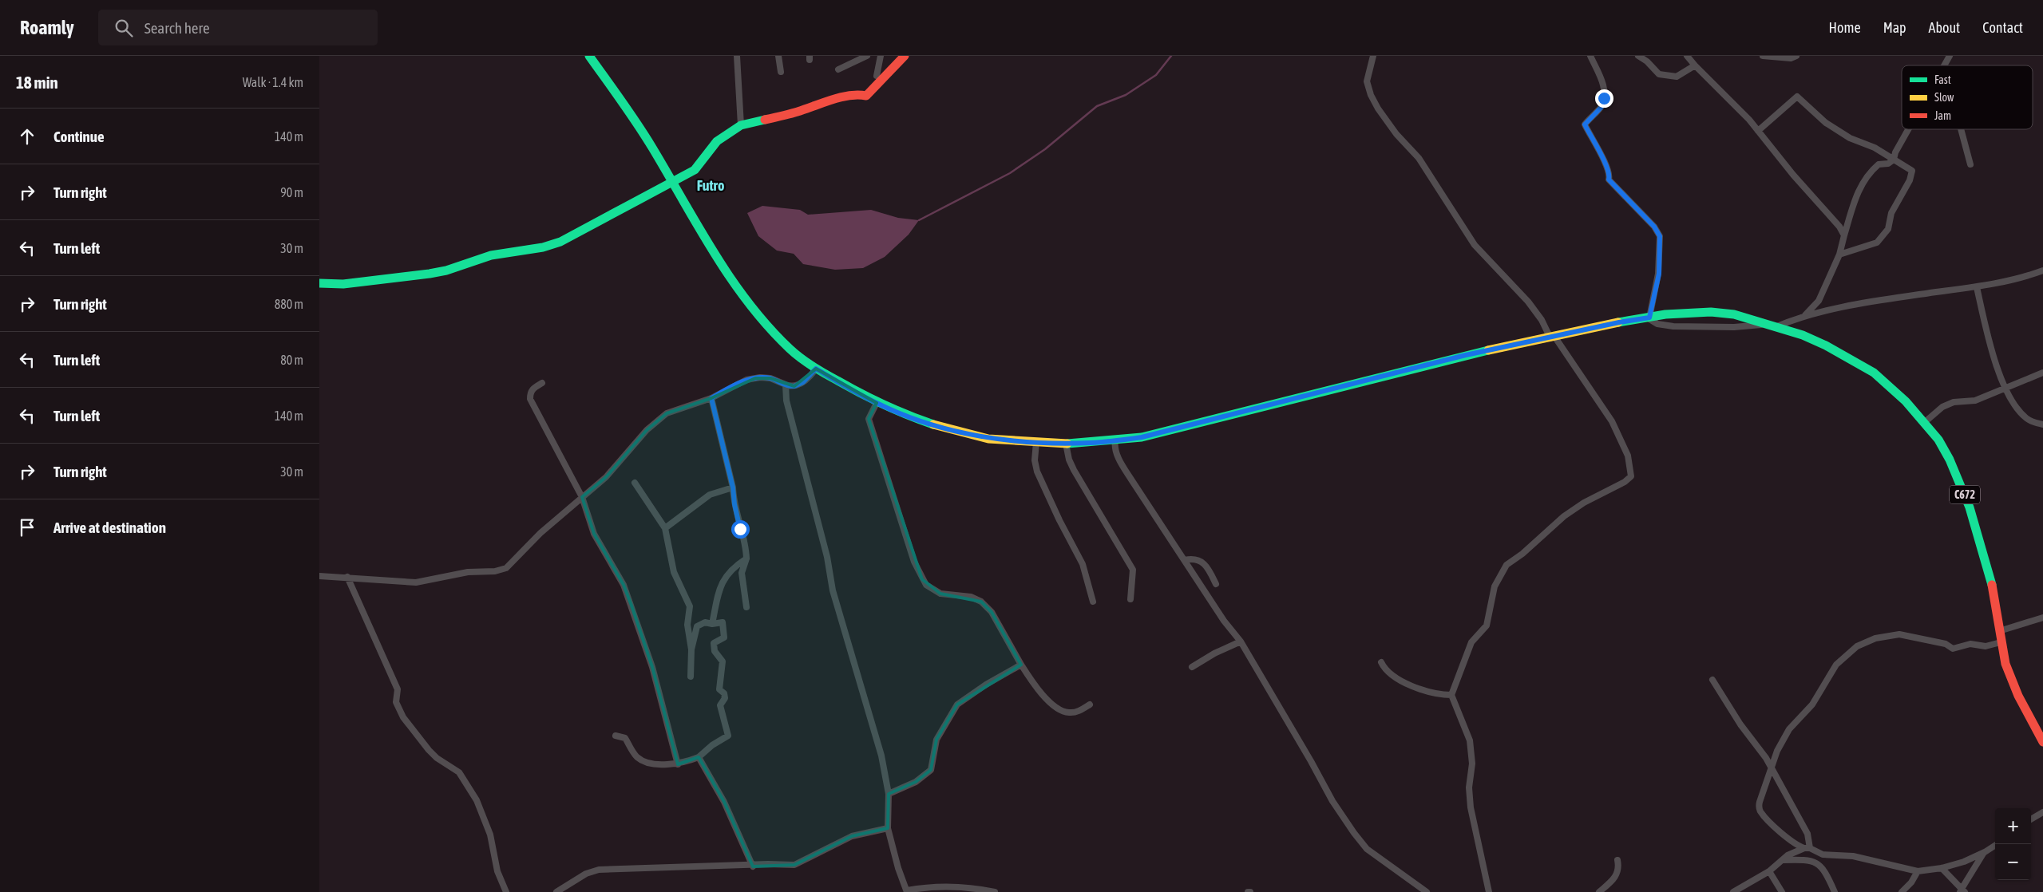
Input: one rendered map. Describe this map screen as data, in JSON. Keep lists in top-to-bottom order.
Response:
{
  "streets": {
    "main road": ["C672"]
  },
  "districts": ["Futro"],
  "legend": ["Fast", "Slow", "Jam"],
  "page": {
    "header": "Roamly",
    "search": "Search here",
    "nav": [
      "Home",
      "Map",
      "About",
      "Contact"
    ],
    "heading": ["18 min", "Walk · 1.4 km"],
    "list": [
      ["Continue", "140 m"],
      ["Turn right", "90 m"],
      ["Turn left", "30 m"],
      ["Turn right", "880 m"],
      ["Turn left", "80 m"],
      ["Turn left", "140 m"],
      ["Turn right", "30 m"],
      "Arrive at destination"
    ],
    "map_buttons": ["+", "−"]
  }
}
